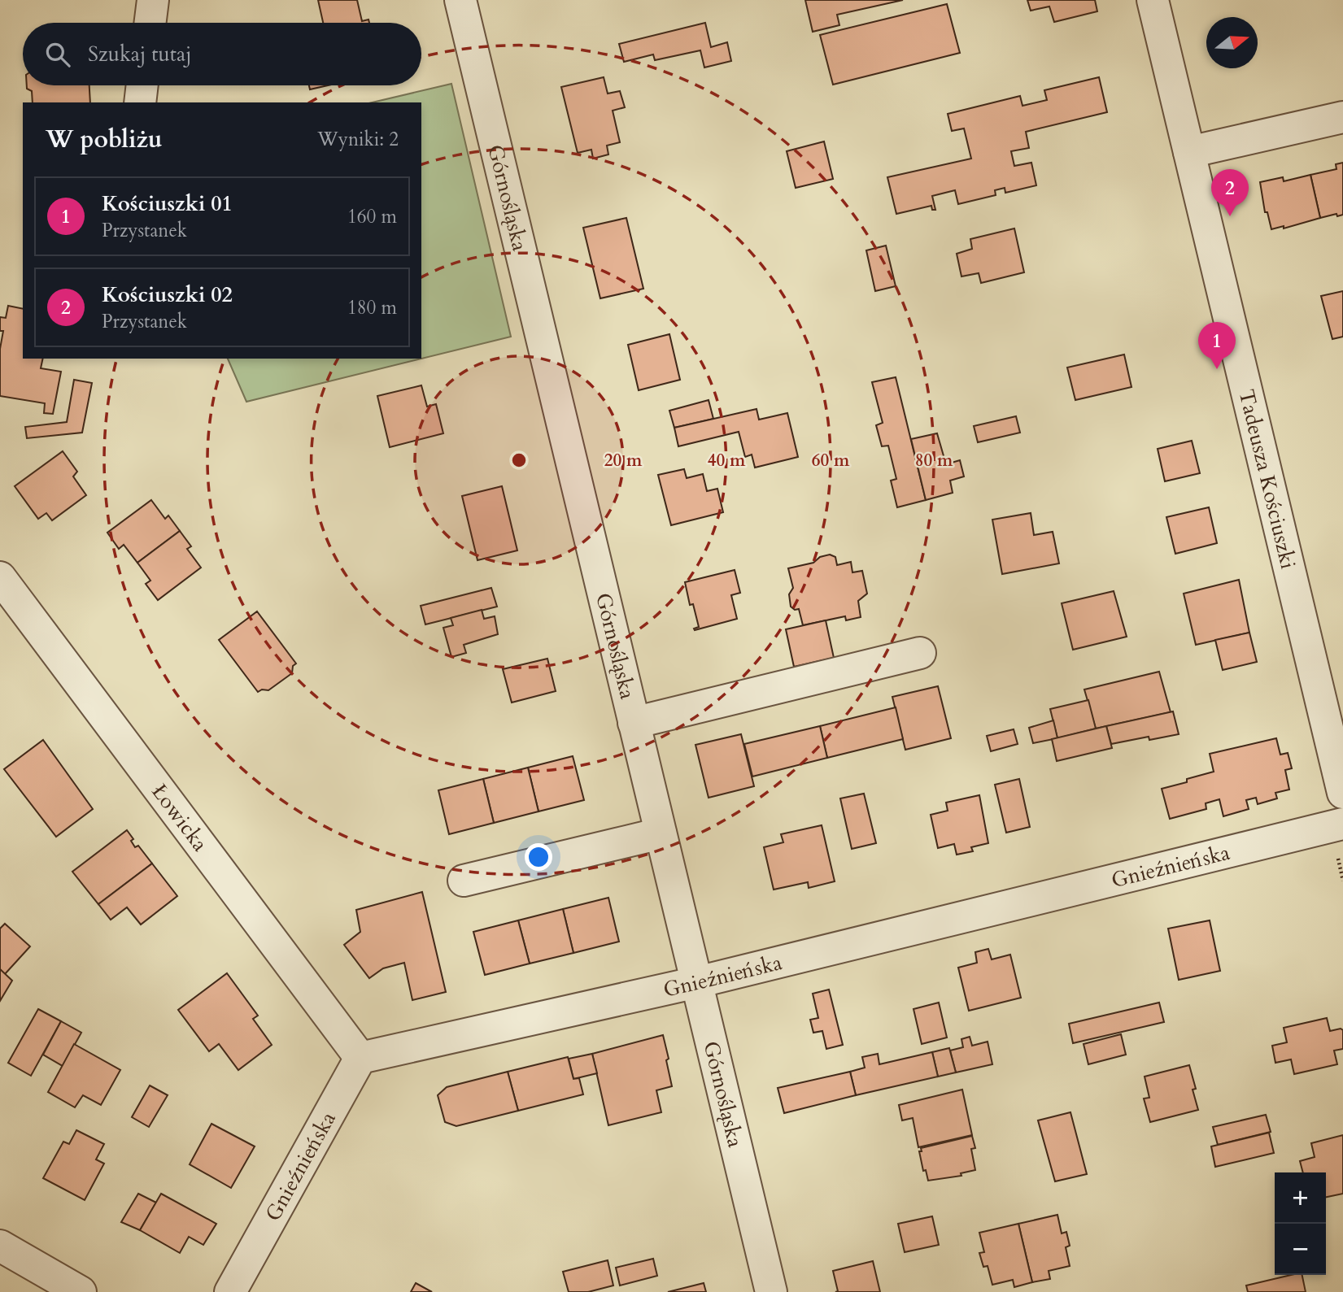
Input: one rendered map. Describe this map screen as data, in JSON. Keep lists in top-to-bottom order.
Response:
{
  "streets": {
    "street": [
      "Górnośląska",
      "Tadeusza Kościuszki",
      "Łowicka",
      "Gnieźnieńska"
    ]
  },
  "crossings": [
    ["Górnośląska", "Gnieźnieńska"],
    ["Łowicka", "Gnieźnieńska"]
  ],
  "north": "right",
  "page": {
    "search": "Szukaj tutaj",
    "heading": ["W pobliżu", "Wyniki: 2"],
    "pins": ["2", "1"],
    "list": [
      {
        "mark": "1",
        "name": "Kościuszki 01",
        "note": "Przystanek",
        "value": "160 m"
      },
      {
        "mark": "2",
        "name": "Kościuszki 02",
        "note": "Przystanek",
        "value": "180 m"
      }
    ],
    "map_buttons": ["+", "−"]
  },
  "rings": [
    "20 m",
    "40 m",
    "60 m",
    "80 m"
  ]
}
